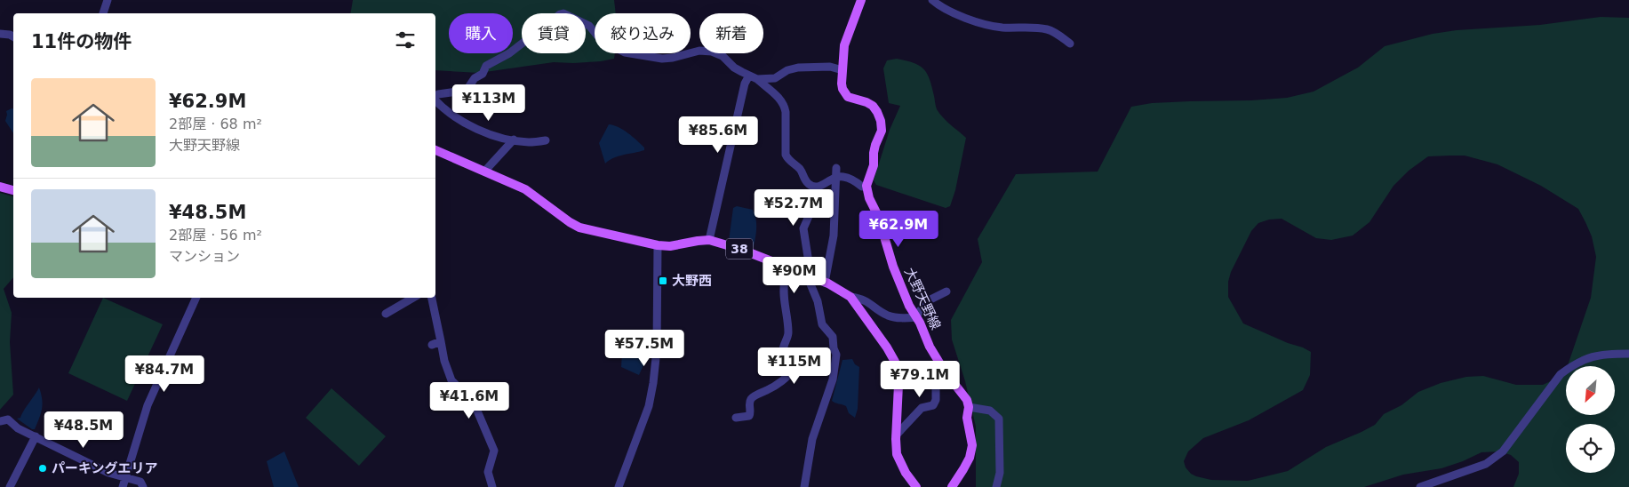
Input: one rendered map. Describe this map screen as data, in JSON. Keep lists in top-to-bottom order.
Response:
{
  "streets": {
    "main road": ["38", "大野天野線"]
  },
  "places": {
    "transit": ["大野西"],
    "other": ["パーキングエリア"]
  },
  "north": "bottom left",
  "page": {
    "chip": [
      "購入",
      "賃貸",
      "絞り込み",
      "新着"
    ],
    "heading": "11件の物件",
    "list": [
      {
        "name": "¥62.9M",
        "note": "2部屋 · 68 m² · 大野天野線"
      },
      {
        "name": "¥48.5M",
        "note": "2部屋 · 56 m² · マンション"
      }
    ],
    "price": [
      "¥113M",
      "¥85.6M",
      "¥52.7M",
      "¥62.9M",
      "¥90M",
      "¥57.5M",
      "¥115M",
      "¥84.7M",
      "¥79.1M",
      "¥41.6M",
      "¥48.5M"
    ]
  }
}
